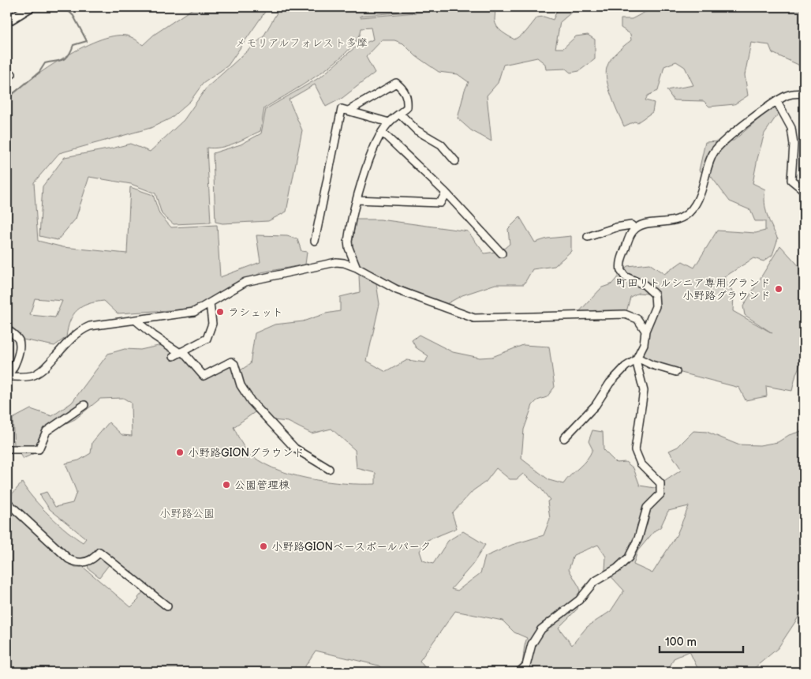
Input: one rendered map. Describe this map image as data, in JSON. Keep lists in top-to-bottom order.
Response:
{
  "parks": ["メモリアルフォレスト多摩", "小野路公園"],
  "places": [
    "町田リトルシニア専用グランド 小野路グラウンド",
    "ラシェット",
    "小野路GIONグラウンド",
    "公園管理棟",
    "小野路GIONベースボールパーク"
  ],
  "scale_bar": "100 m"
}
